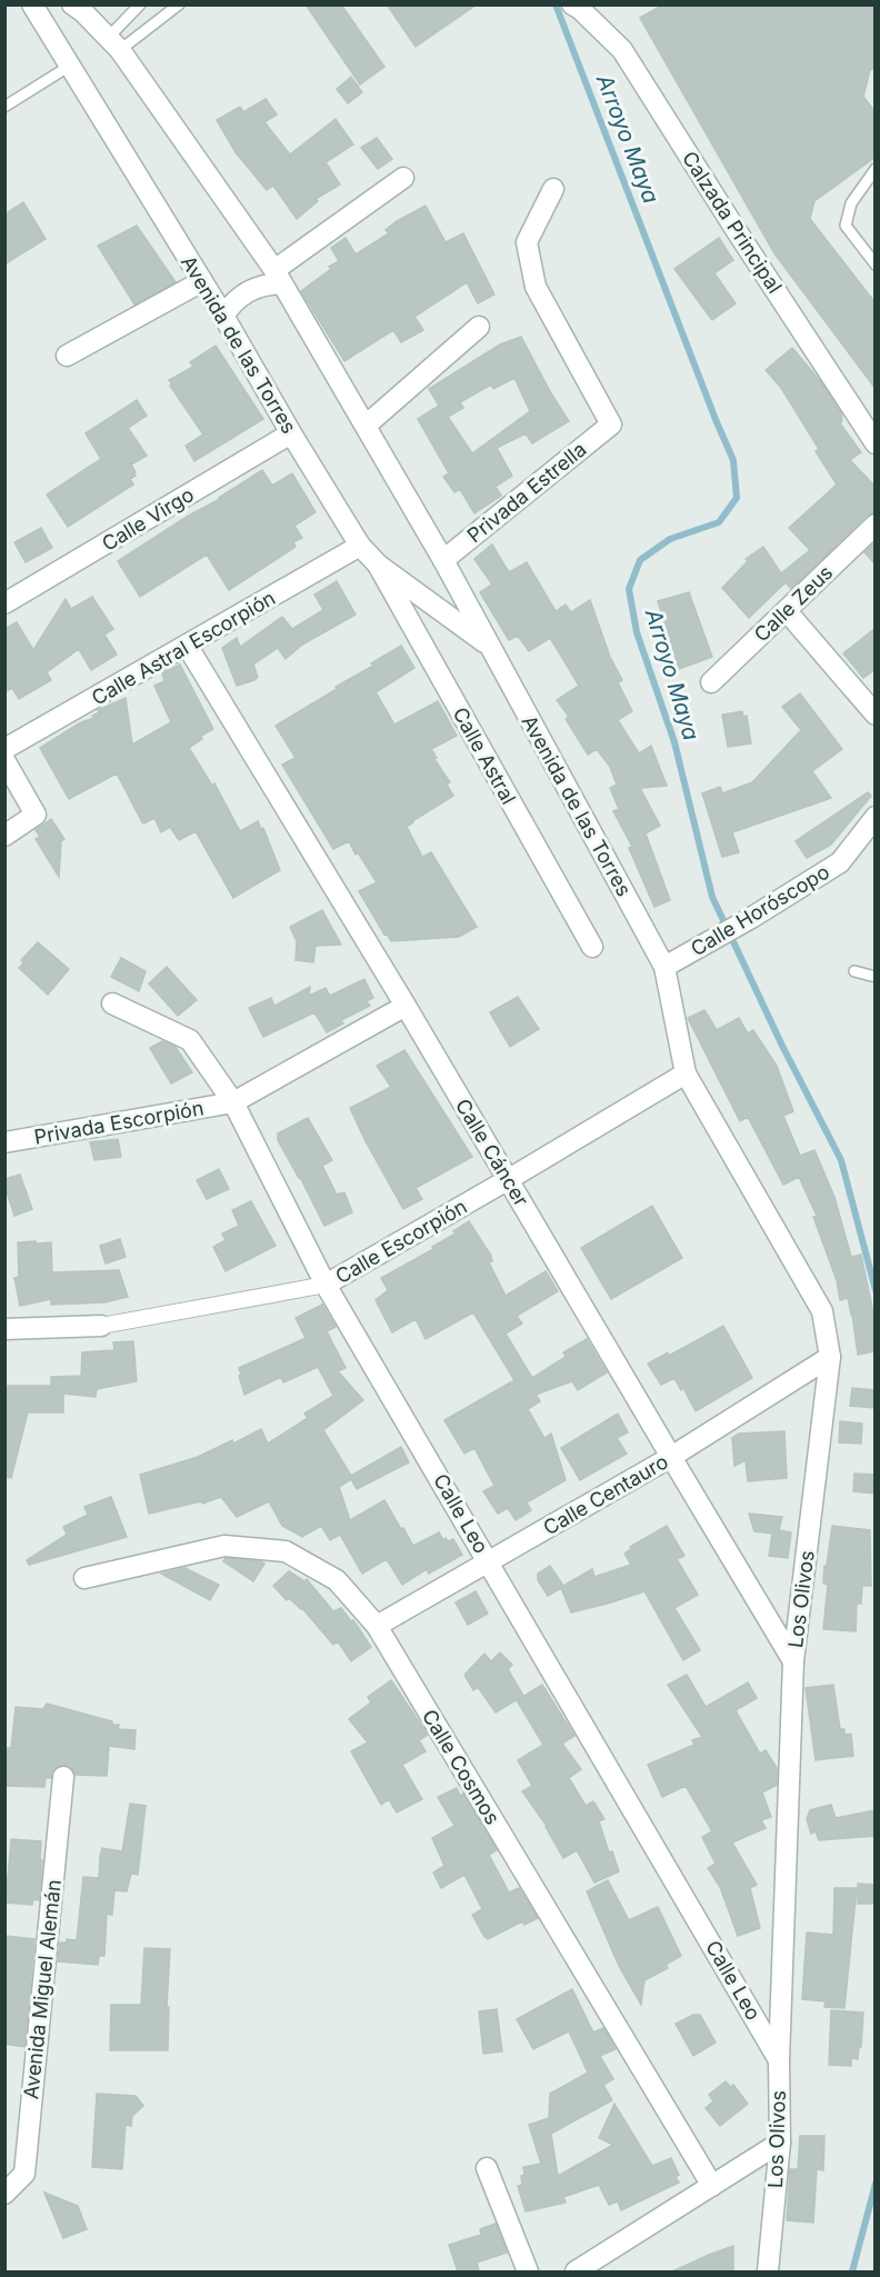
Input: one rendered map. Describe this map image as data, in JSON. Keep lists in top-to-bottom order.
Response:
{
  "streets": {
    "street": [
      "Calzada Principal",
      "Avenida de las Torres",
      "Privada Estrella",
      "Calle Virgo",
      "Calle Zeus",
      "Calle Astral Escorpión",
      "Calle Astral",
      "Calle Horóscopo",
      "Privada Escorpión",
      "Calle Cáncer",
      "Calle Escorpión",
      "Calle Centauro",
      "Calle Leo",
      "Los Olivos",
      "Calle Cosmos",
      "Avenida Miguel Alemán"
    ]
  },
  "crossings": [
    ["Avenida de las Torres", "Privada Estrella"],
    ["Avenida de las Torres", "Calle Virgo"],
    ["Avenida de las Torres", "Calle Astral Escorpión"],
    ["Avenida de las Torres", "Calle Astral"],
    ["Avenida de las Torres", "Calle Horóscopo"],
    ["Avenida de las Torres", "Los Olivos"],
    ["Calle Astral Escorpión", "Calle Cáncer"],
    ["Calle Horóscopo", "Los Olivos"],
    ["Privada Escorpión", "Calle Leo"],
    ["Calle Cáncer", "Calle Escorpión"],
    ["Calle Cáncer", "Calle Centauro"],
    ["Calle Cáncer", "Los Olivos"],
    ["Calle Escorpión", "Calle Leo"],
    ["Calle Escorpión", "Los Olivos"],
    ["Calle Centauro", "Calle Leo"],
    ["Calle Centauro", "Los Olivos"],
    ["Calle Centauro", "Calle Cosmos"],
    ["Calle Leo", "Los Olivos"]
  ],
  "water": ["Arroyo Maya"]
}
